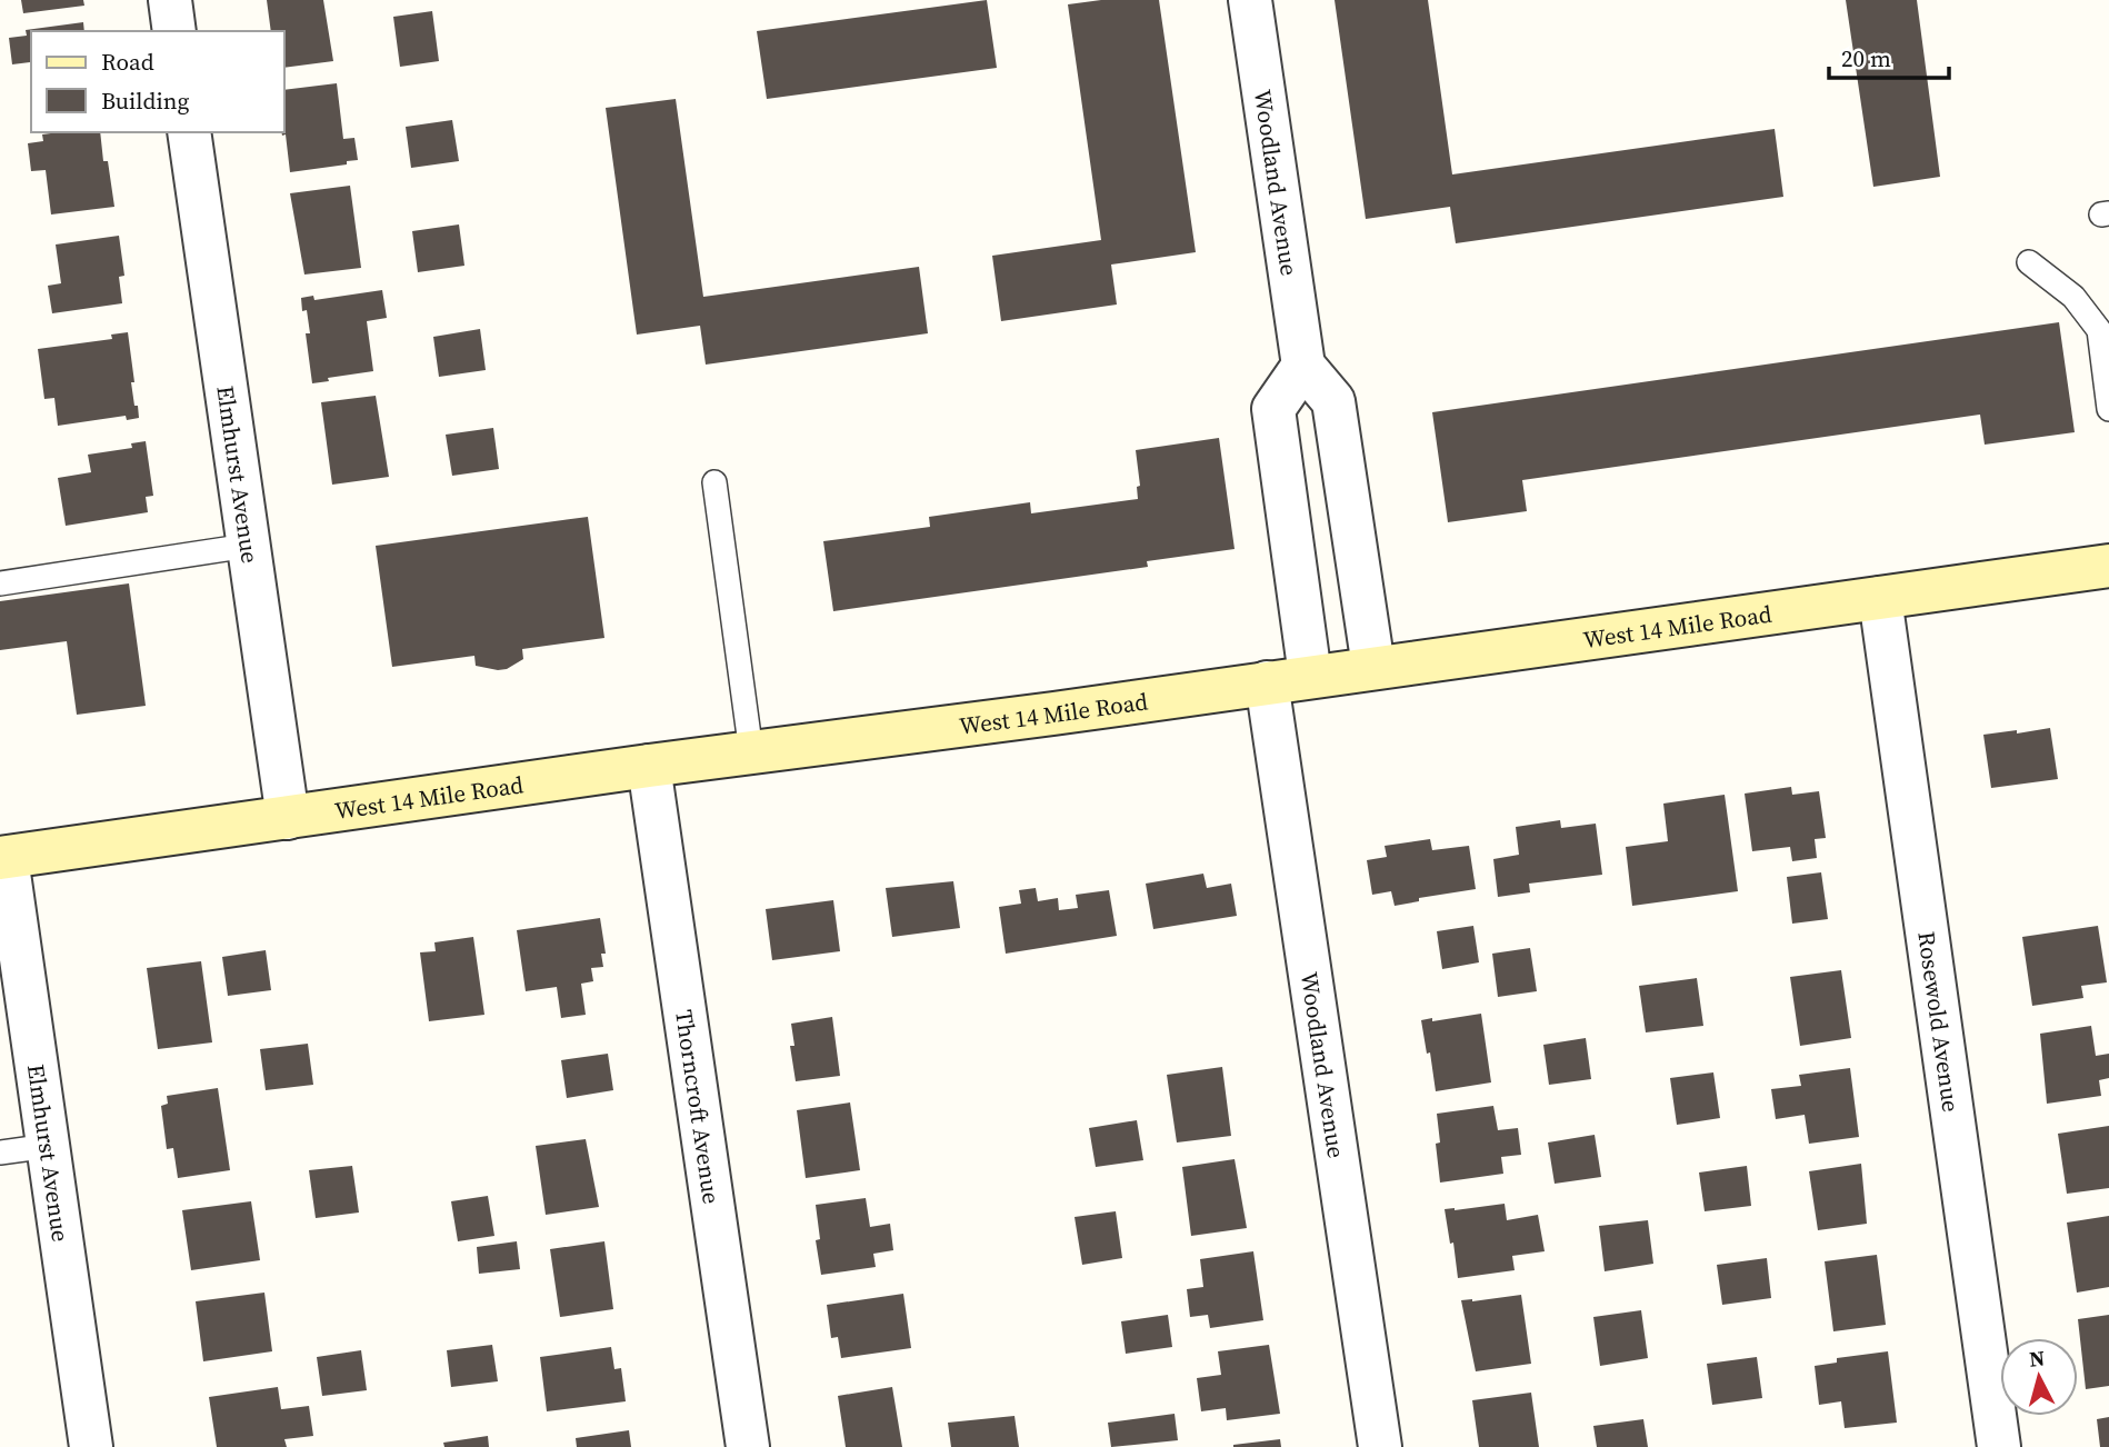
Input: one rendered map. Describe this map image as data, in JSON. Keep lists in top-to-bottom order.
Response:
{
  "streets": {
    "main road": ["West 14 Mile Road"],
    "street": [
      "Woodland Avenue",
      "Elmhurst Avenue",
      "Rosewold Avenue",
      "Thorncroft Avenue"
    ]
  },
  "crossings": [
    ["Woodland Avenue", "West 14 Mile Road"],
    ["Elmhurst Avenue", "West 14 Mile Road"],
    ["West 14 Mile Road", "Rosewold Avenue"],
    ["West 14 Mile Road", "Thorncroft Avenue"]
  ],
  "legend": ["Road", "Building"],
  "scale_bar": "20 m",
  "north": "top"
}
